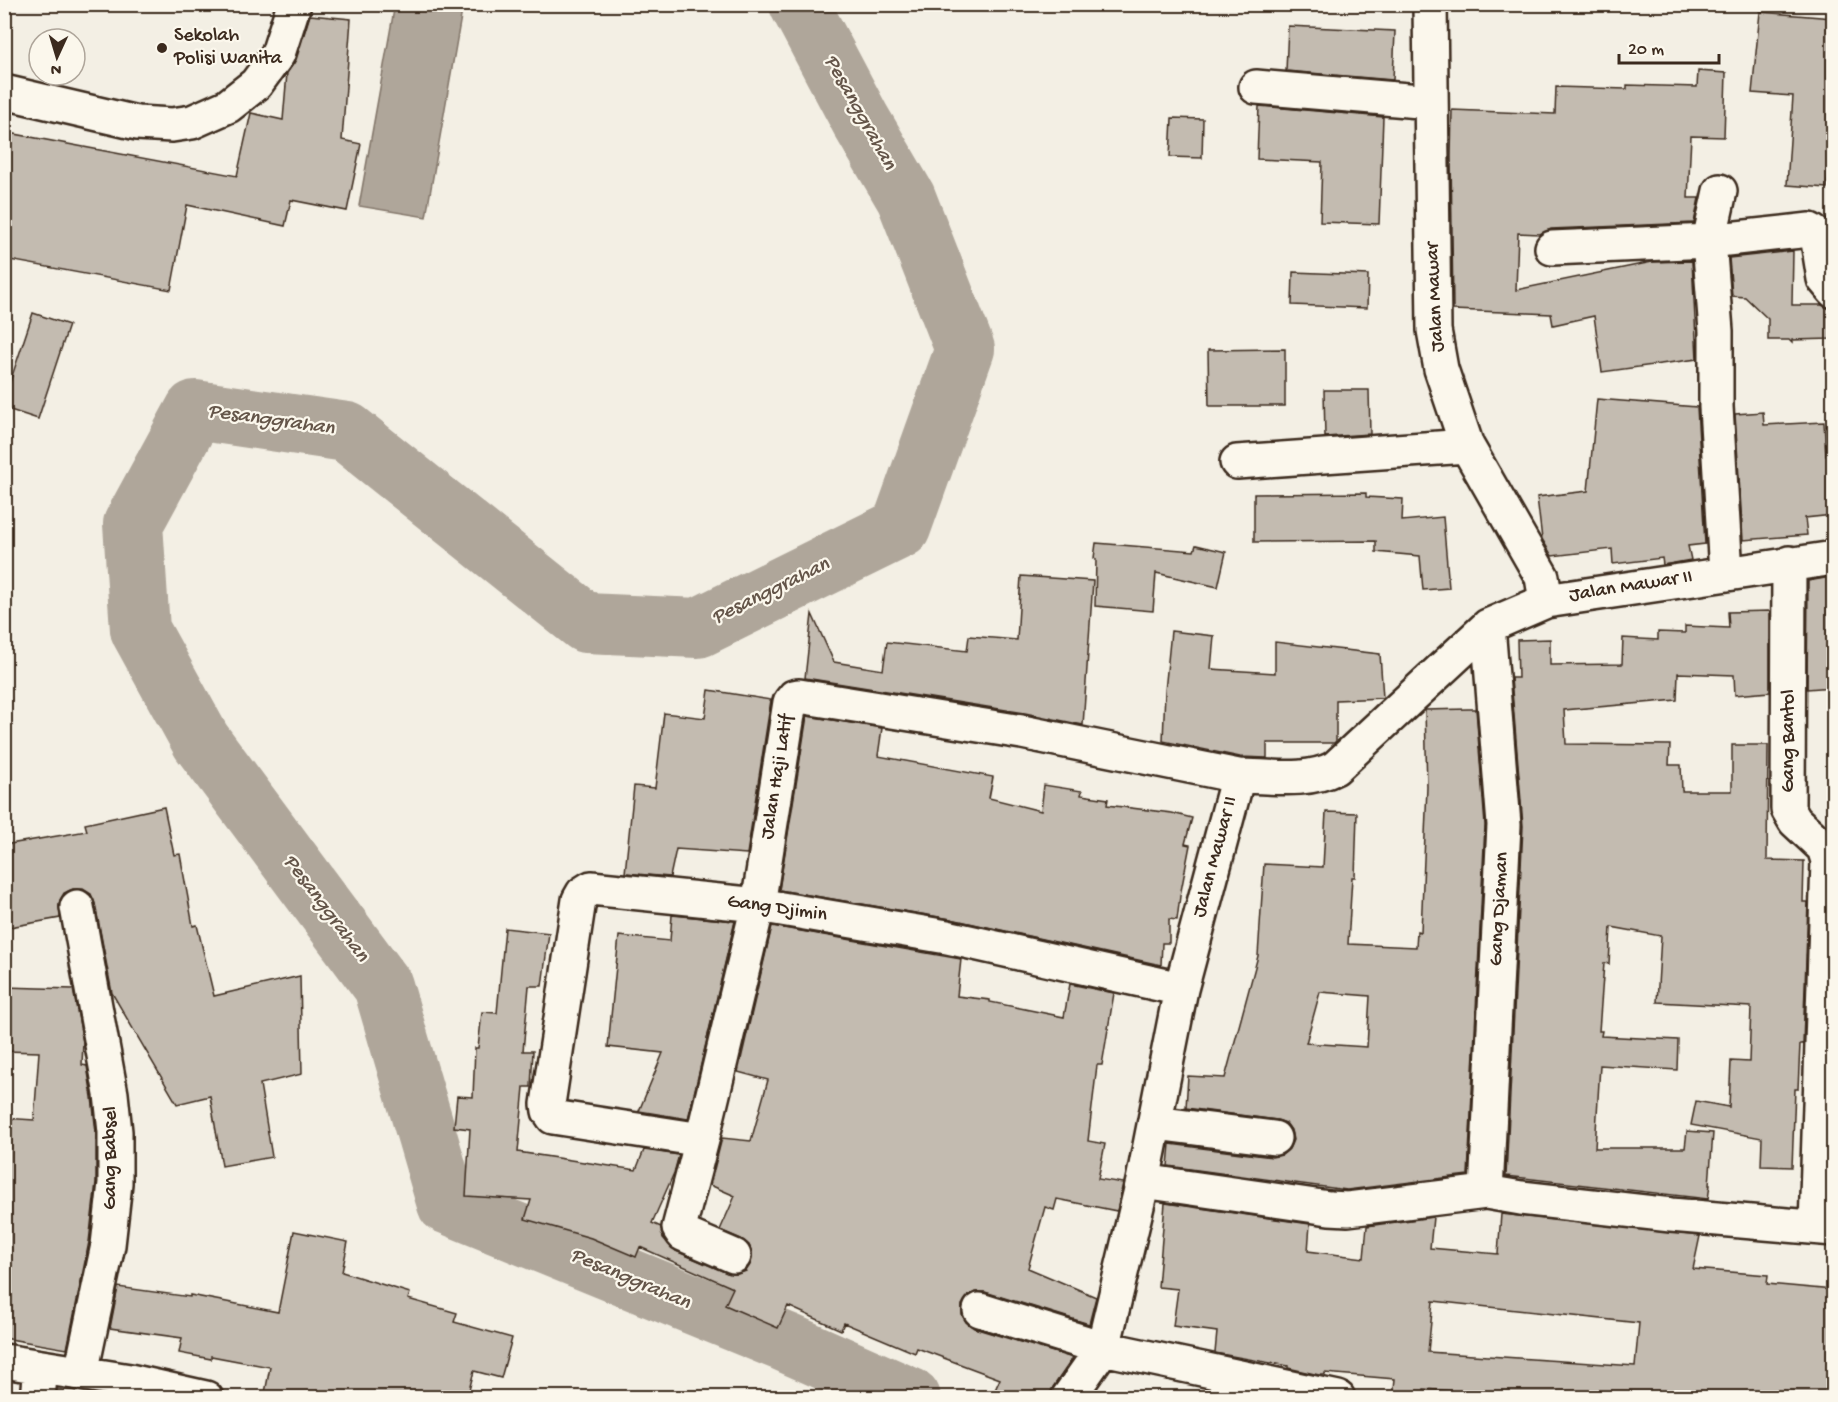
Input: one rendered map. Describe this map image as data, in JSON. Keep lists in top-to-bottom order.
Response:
{
  "streets": {
    "street": [
      "Jalan Mawar",
      "Jalan Mawar II",
      "Gang Bantol",
      "Jalan Haji Latif",
      "Gang Djimin",
      "Gang Djaman",
      "Gang Babsel"
    ]
  },
  "crossings": [
    ["Jalan Mawar", "Jalan Mawar II"],
    ["Jalan Mawar II", "Gang Bantol"],
    ["Jalan Mawar II", "Jalan Haji Latif"],
    ["Jalan Mawar II", "Gang Djimin"],
    ["Jalan Mawar II", "Gang Djaman"],
    ["Jalan Haji Latif", "Gang Djimin"]
  ],
  "water": ["Pesanggrahan"],
  "places": ["Sekolah Polisi Wanita"],
  "scale_bar": "20 m",
  "north": "bottom"
}
